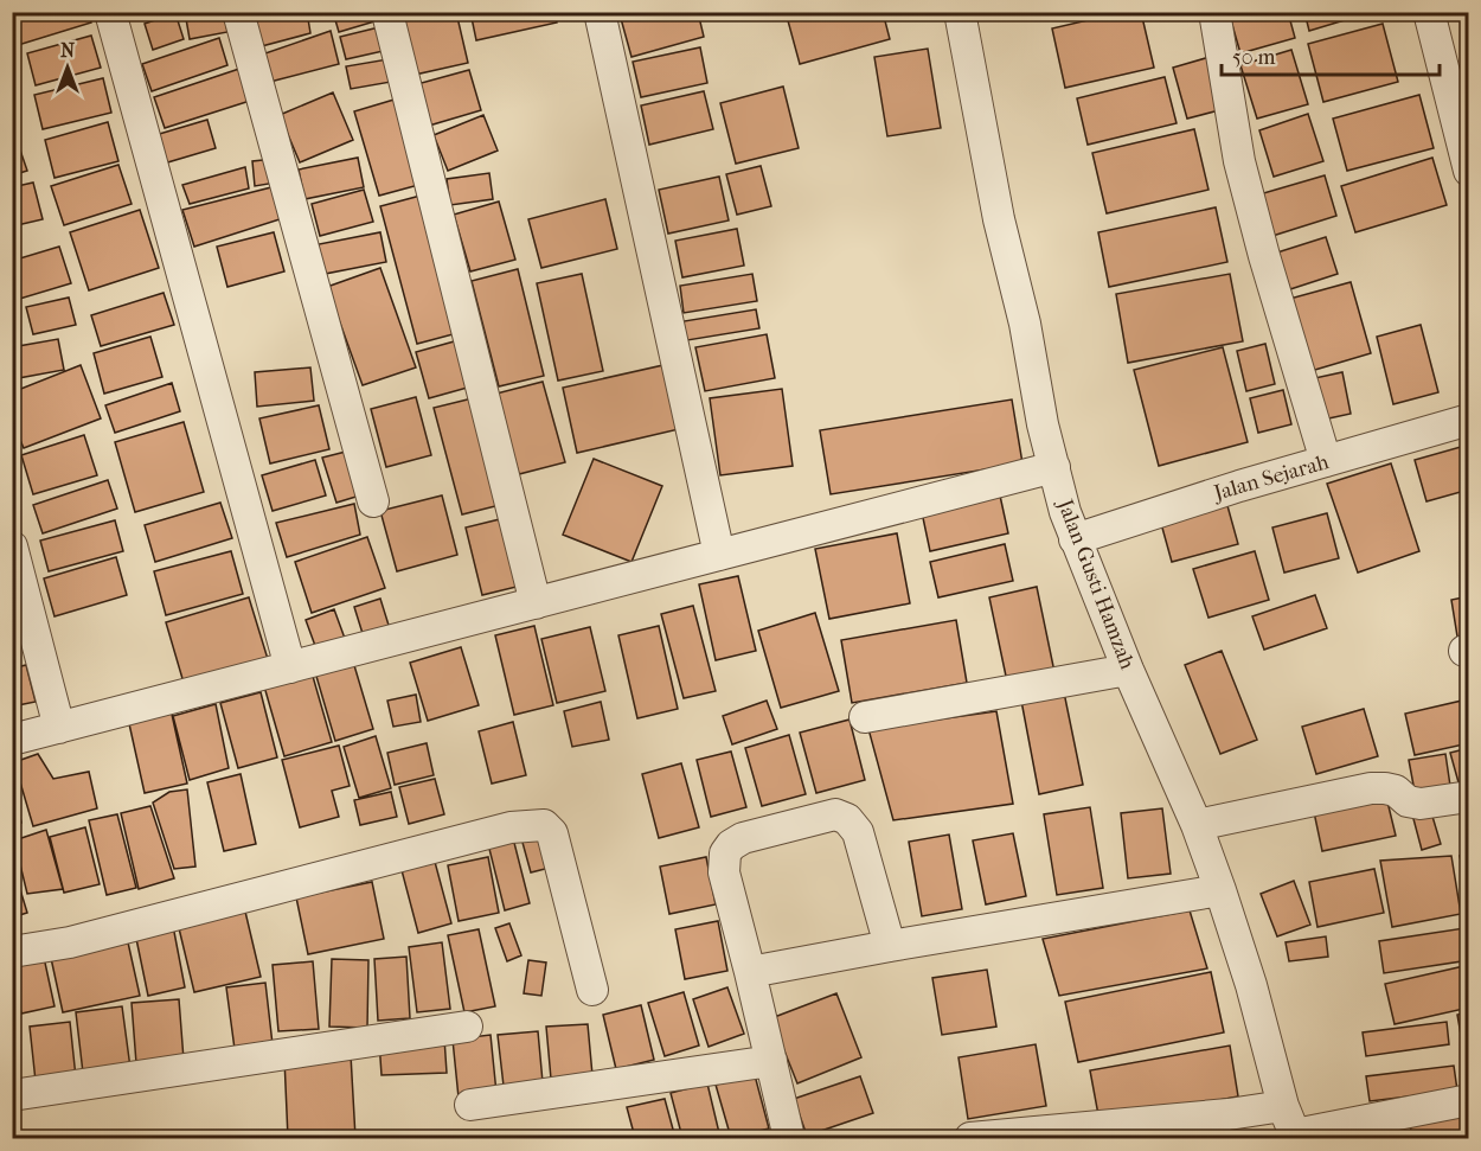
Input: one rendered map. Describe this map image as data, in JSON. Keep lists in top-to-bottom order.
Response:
{
  "streets": {
    "street": ["Jalan Sejarah", "Jalan Gusti Hamzah"]
  },
  "crossings": [
    ["Jalan Sejarah", "Jalan Gusti Hamzah"]
  ],
  "scale_bar": "50 m",
  "north": "top"
}
